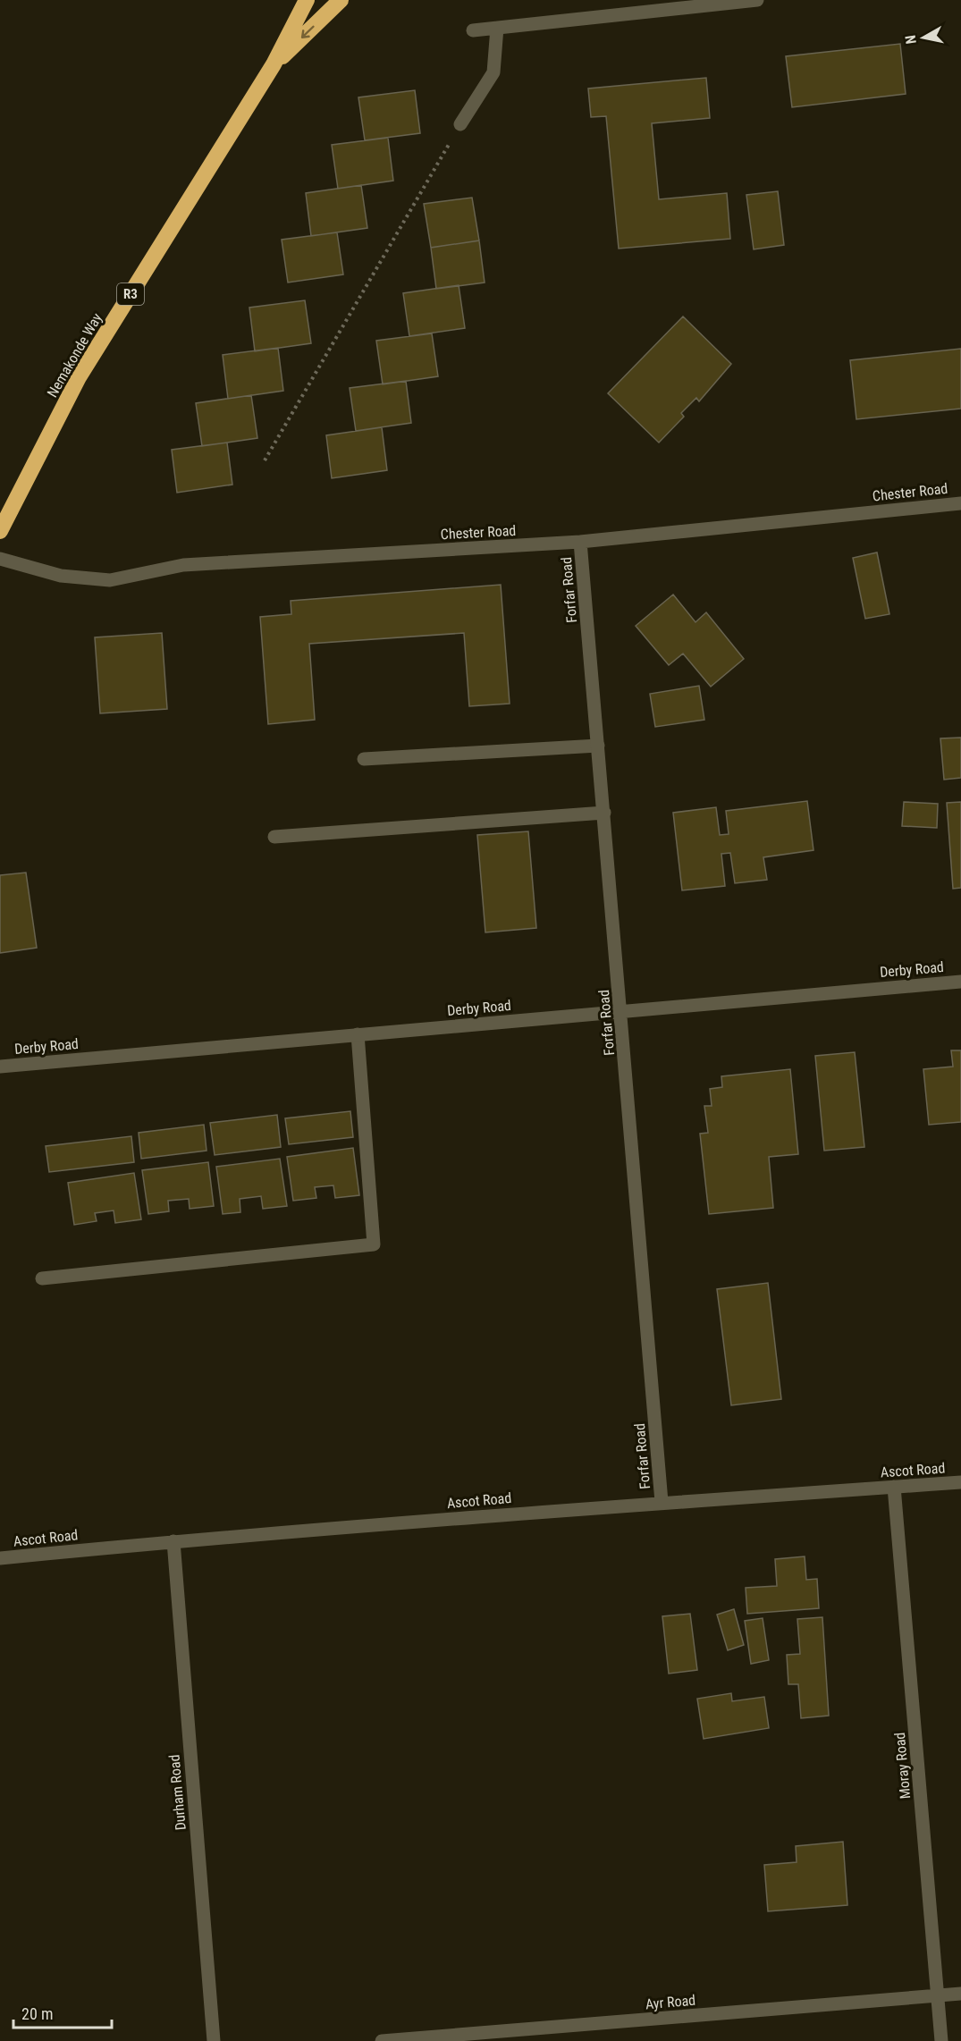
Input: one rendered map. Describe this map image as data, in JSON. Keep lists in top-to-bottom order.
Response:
{
  "streets": {
    "highway": ["R3", "Nemakonde Way"],
    "street": [
      "Chester Road",
      "Forfar Road",
      "Derby Road",
      "Ascot Road",
      "Moray Road",
      "Durham Road",
      "Ayr Road"
    ]
  },
  "crossings": [
    ["Chester Road", "Forfar Road"],
    ["Forfar Road", "Derby Road"],
    ["Forfar Road", "Ascot Road"],
    ["Ascot Road", "Moray Road"],
    ["Ascot Road", "Durham Road"],
    ["Moray Road", "Ayr Road"]
  ],
  "scale_bar": "20 m",
  "north": "left"
}
